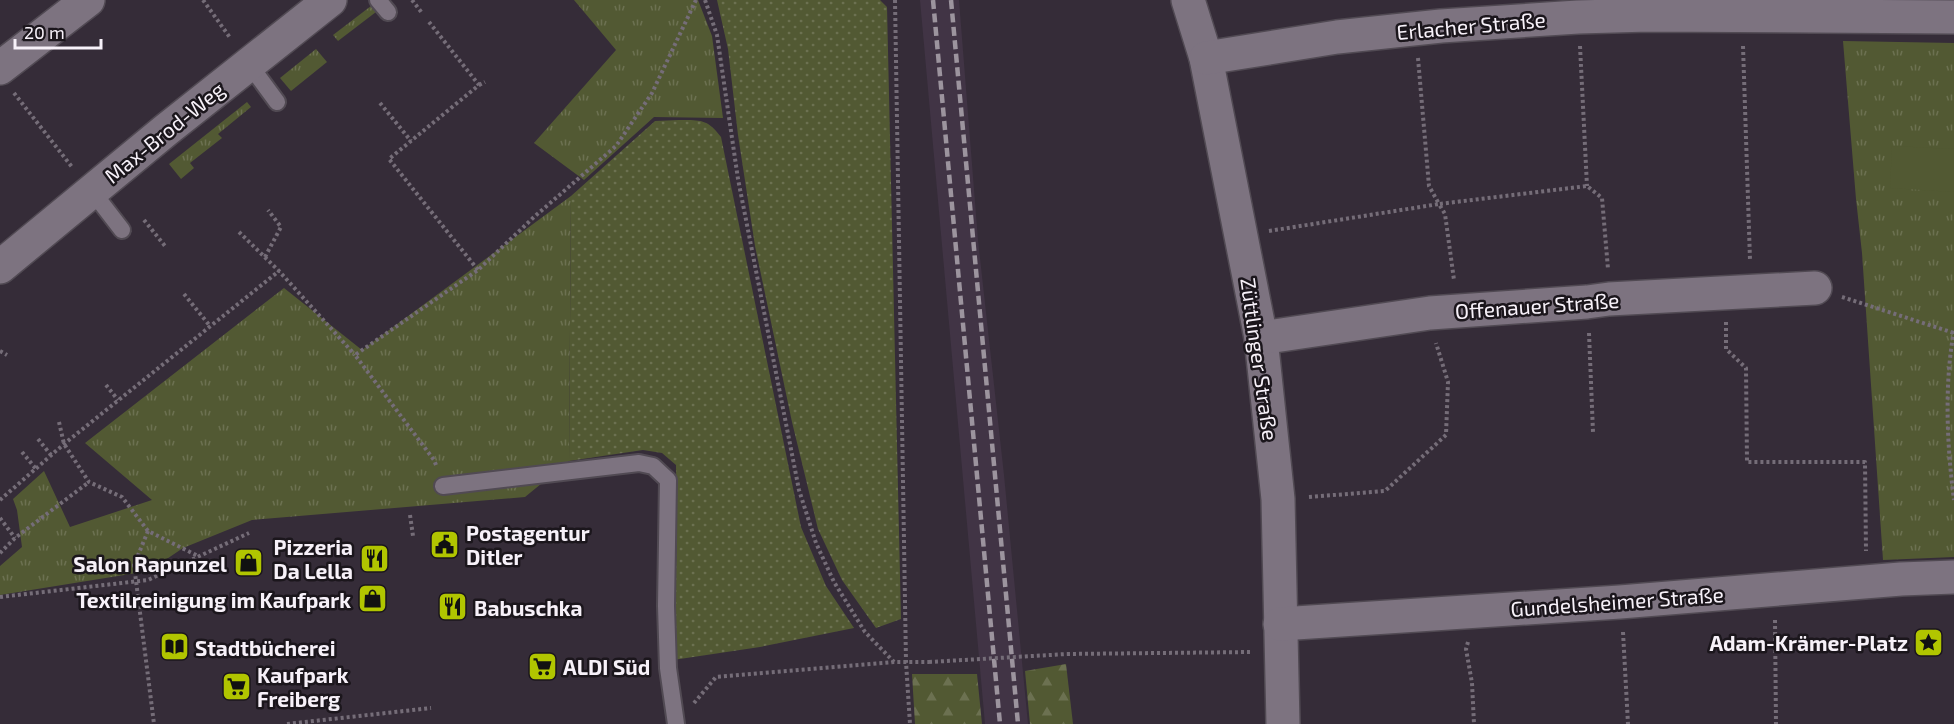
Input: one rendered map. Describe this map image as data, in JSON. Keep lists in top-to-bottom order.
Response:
{
  "streets": {
    "street": [
      "Erlacher Straße",
      "Max-Brod-Weg",
      "Offenauer Straße",
      "Züttlinger Straße",
      "Gundelsheimer Straße"
    ]
  },
  "crossings": [
    ["Erlacher Straße", "Züttlinger Straße"],
    ["Offenauer Straße", "Züttlinger Straße"],
    ["Züttlinger Straße", "Gundelsheimer Straße"]
  ],
  "places": {
    "public building": ["Postagentur Ditler"],
    "restaurant": ["Pizzeria Da Lella", "Babuschka"],
    "shop": ["Salon Rapunzel", "Textilreinigung im Kaufpark"],
    "place": ["Adam-Krämer-Platz"],
    "library": ["Stadtbücherei"],
    "supermarket": ["ALDI Süd", "Kaufpark Freiberg"]
  },
  "scale_bar": "20 m"
}
